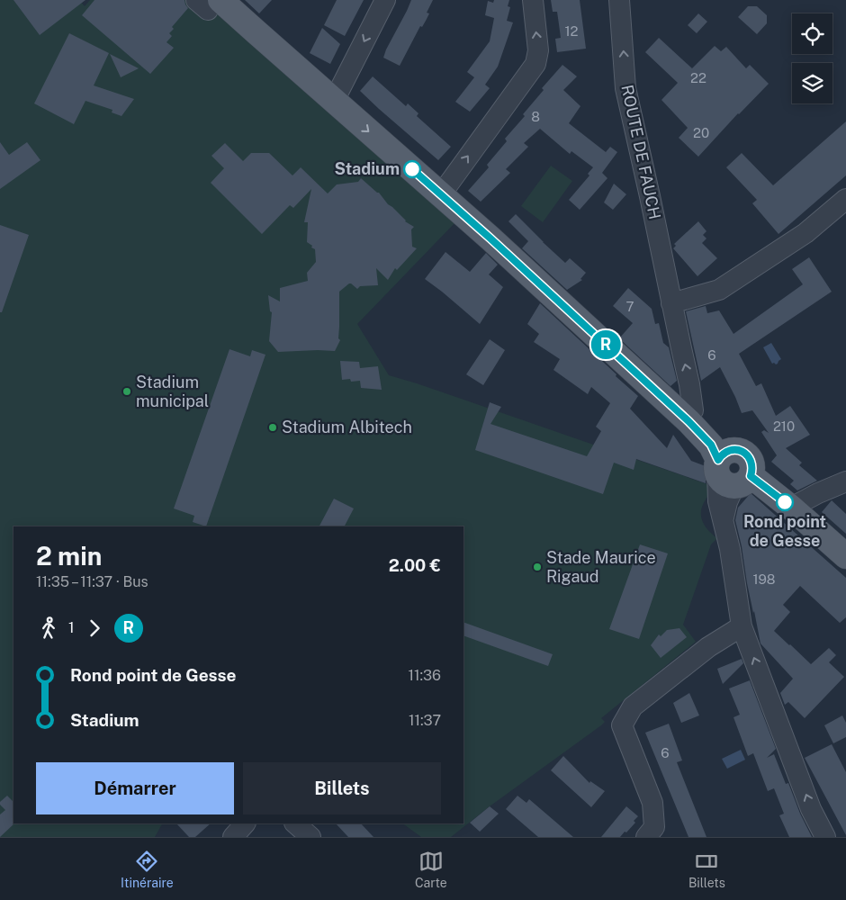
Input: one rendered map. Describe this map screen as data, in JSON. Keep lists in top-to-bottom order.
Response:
{
  "streets": {
    "street": ["ROUTE DE FAUCH"]
  },
  "one_way": ["ROUTE DE FAUCH"],
  "places": [
    "Stadium",
    "Stadium municipal",
    "Stadium Albitech",
    "Rond point de Gesse",
    "Stade Maurice Rigaud"
  ],
  "lines": ["bus line R"],
  "house_numbers": [
    "12",
    "22",
    "8",
    "20",
    "7",
    "6",
    "210",
    "198",
    "6"
  ],
  "page": {
    "on_map": "R",
    "heading": ["2 min", "11:35 – 11:37 · Bus", "2.00 €"],
    "legs": ["1", "R"],
    "list": [
      {
        "name": "Rond point de Gesse",
        "value": "11:36"
      },
      {
        "name": "Stadium",
        "value": "11:37"
      }
    ],
    "buttons": ["Démarrer", "Billets"],
    "tabs": ["Itinéraire", "Carte", "Billets"]
  }
}
